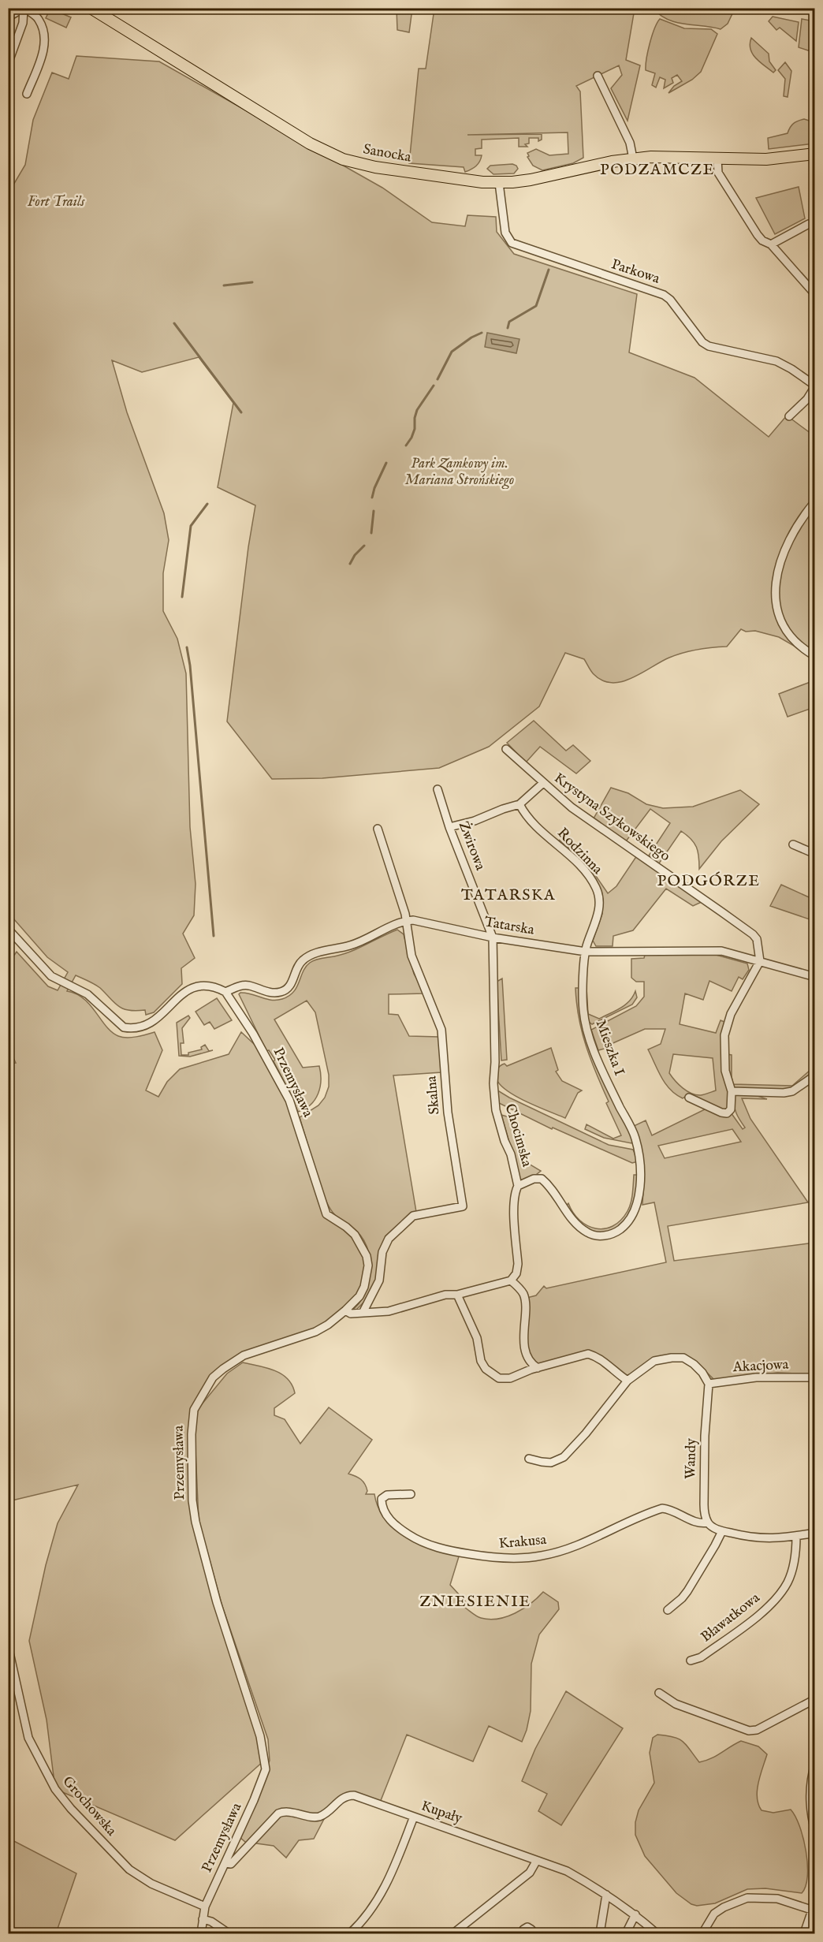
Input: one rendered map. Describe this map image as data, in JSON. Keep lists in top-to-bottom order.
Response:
{
  "streets": {
    "main road": ["Sanocka"],
    "street": [
      "Parkowa",
      "Krystyna Szykowskiego",
      "Żwirowa",
      "Rodzinna",
      "Tatarska",
      "Mieszka I",
      "Przemysława",
      "Skalna",
      "Chocimska",
      "Akacjowa",
      "Wandy",
      "Krakusa",
      "Bławatkowa",
      "Grochowska",
      "Kupały"
    ]
  },
  "crossings": [
    ["Sanocka", "Parkowa"],
    ["Krystyna Szykowskiego", "Tatarska"],
    ["Żwirowa", "Tatarska"],
    ["Żwirowa", "Chocimska"],
    ["Rodzinna", "Tatarska"],
    ["Rodzinna", "Mieszka I"],
    ["Tatarska", "Mieszka I"],
    ["Tatarska", "Skalna"],
    ["Tatarska", "Chocimska"],
    ["Mieszka I", "Chocimska"],
    ["Przemysława", "Grochowska"],
    ["Przemysława", "Kupały"],
    ["Akacjowa", "Wandy"],
    ["Wandy", "Krakusa"]
  ],
  "districts": [
    "PODZAMCZE",
    "PODGÓRZE",
    "TATARSKA",
    "ZNIESIENIE"
  ],
  "parks": ["Fort Trails", "Park Zamkowy im. Mariana Strońskiego"]
}
